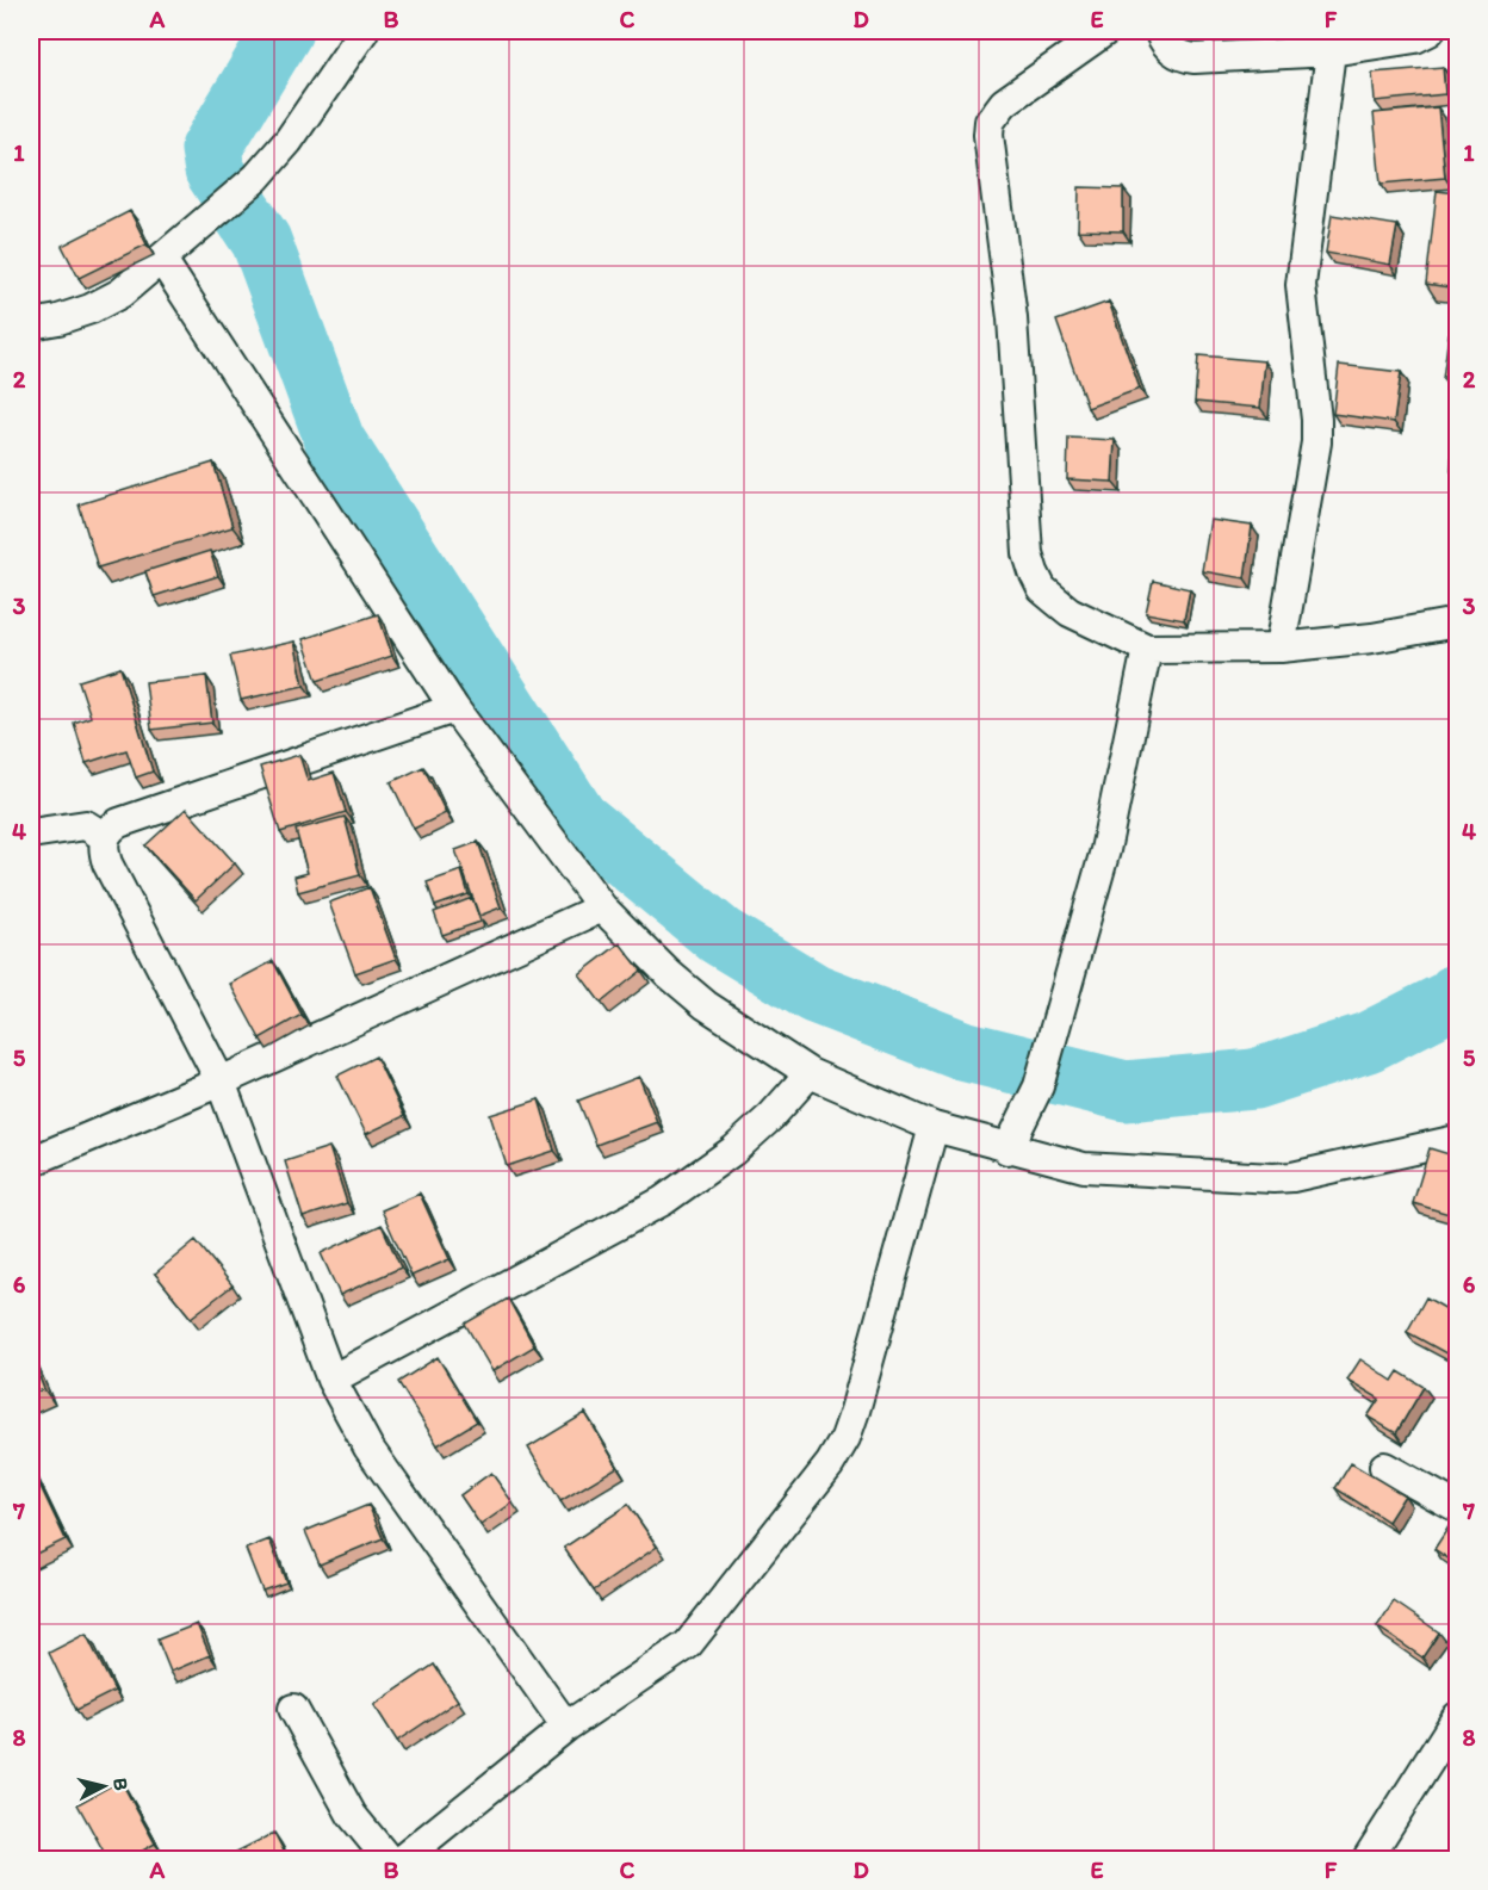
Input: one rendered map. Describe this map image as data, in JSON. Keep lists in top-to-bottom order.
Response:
{
  "north": "right",
  "grid": {
    "columns": [
      "A",
      "B",
      "C",
      "D",
      "E",
      "F"
    ],
    "rows": [
      "1",
      "2",
      "3",
      "4",
      "5",
      "6",
      "7",
      "8"
    ]
  }
}
